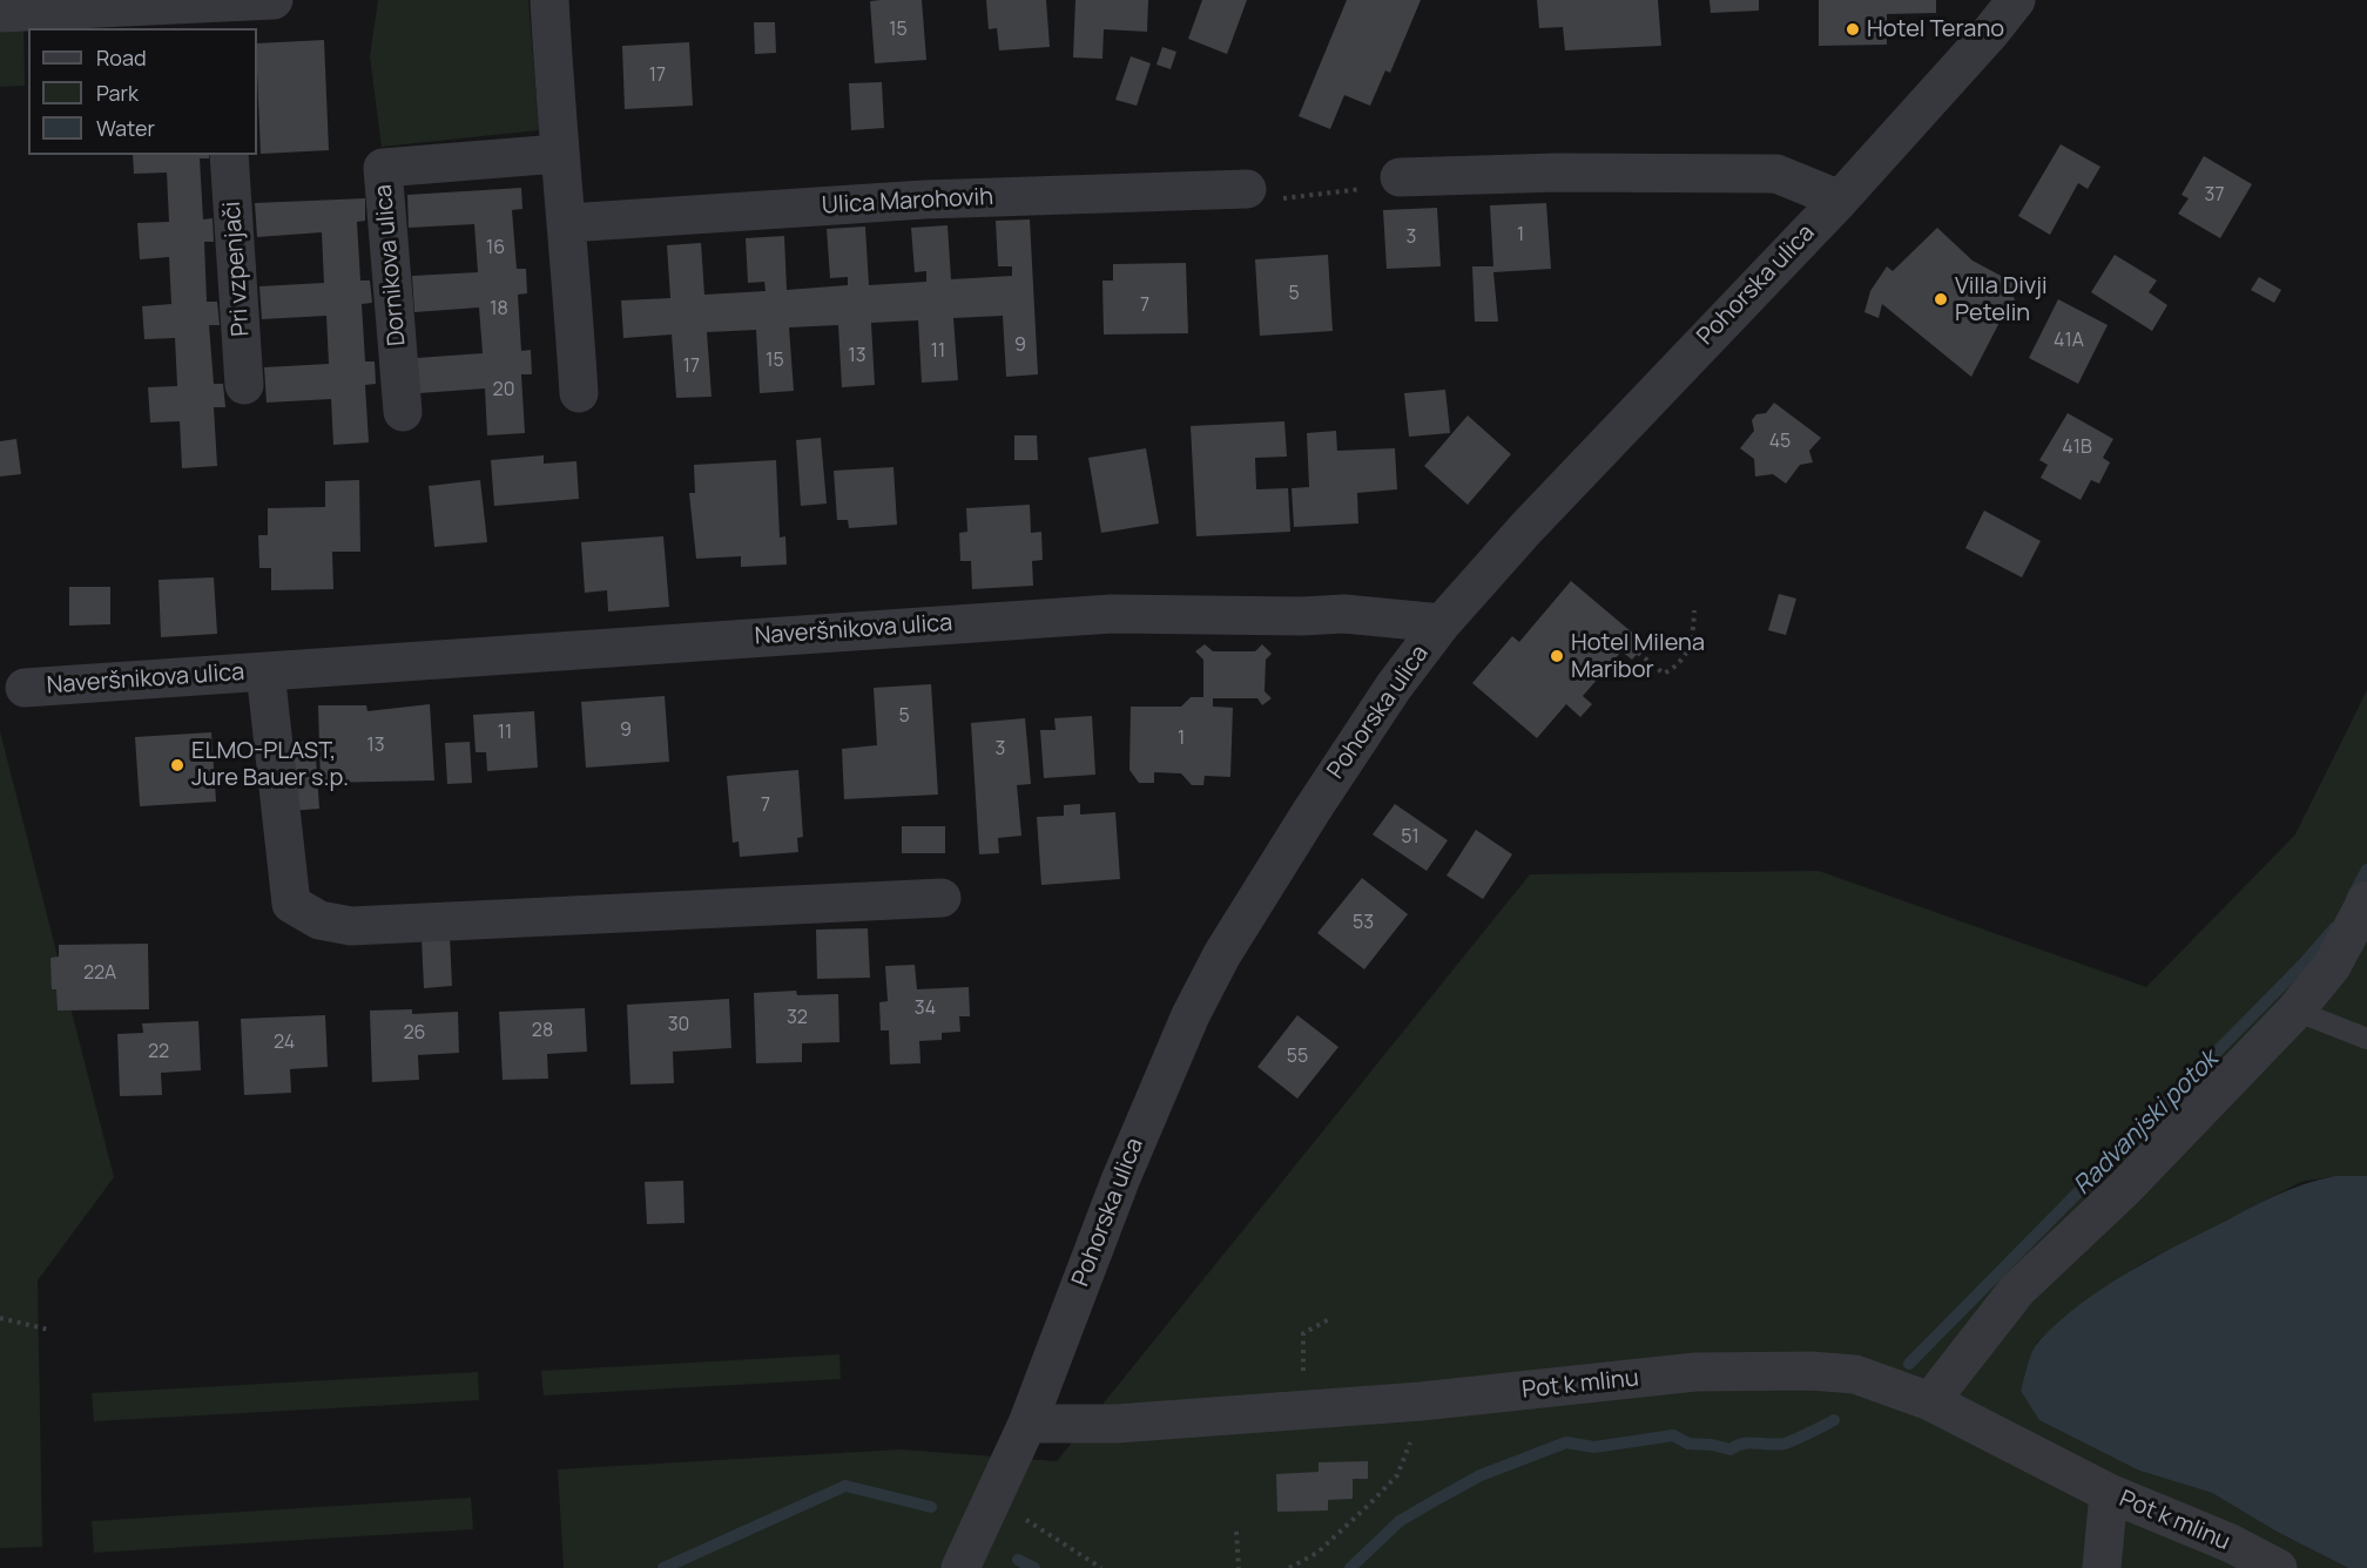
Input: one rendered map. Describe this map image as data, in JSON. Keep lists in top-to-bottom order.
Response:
{
  "streets": {
    "street": [
      "Ulica Marohovih",
      "Dornikova ulica",
      "Pri vzpenjači",
      "Pohorska ulica",
      "Naveršnikova ulica",
      "Pot k mlinu"
    ]
  },
  "crossings": [
    ["Pohorska ulica", "Naveršnikova ulica"],
    ["Pohorska ulica", "Pot k mlinu"]
  ],
  "water": ["Radvanjski potok"],
  "places": [
    "Hotel Terano",
    "Villa Divji Petelin",
    "Hotel Milena Maribor",
    "ELMO-PLAST, Jure Bauer s.p."
  ],
  "house_numbers": [
    "15",
    "17",
    "37",
    "1",
    "3",
    "16",
    "5",
    "7",
    "18",
    "41A",
    "9",
    "11",
    "13",
    "15",
    "17",
    "20",
    "45",
    "41B",
    "5",
    "9",
    "11",
    "1",
    "13",
    "3",
    "7",
    "51",
    "53",
    "22A",
    "34",
    "32",
    "30",
    "28",
    "26",
    "24",
    "22",
    "55"
  ],
  "legend": ["Road", "Park", "Water"]
}
